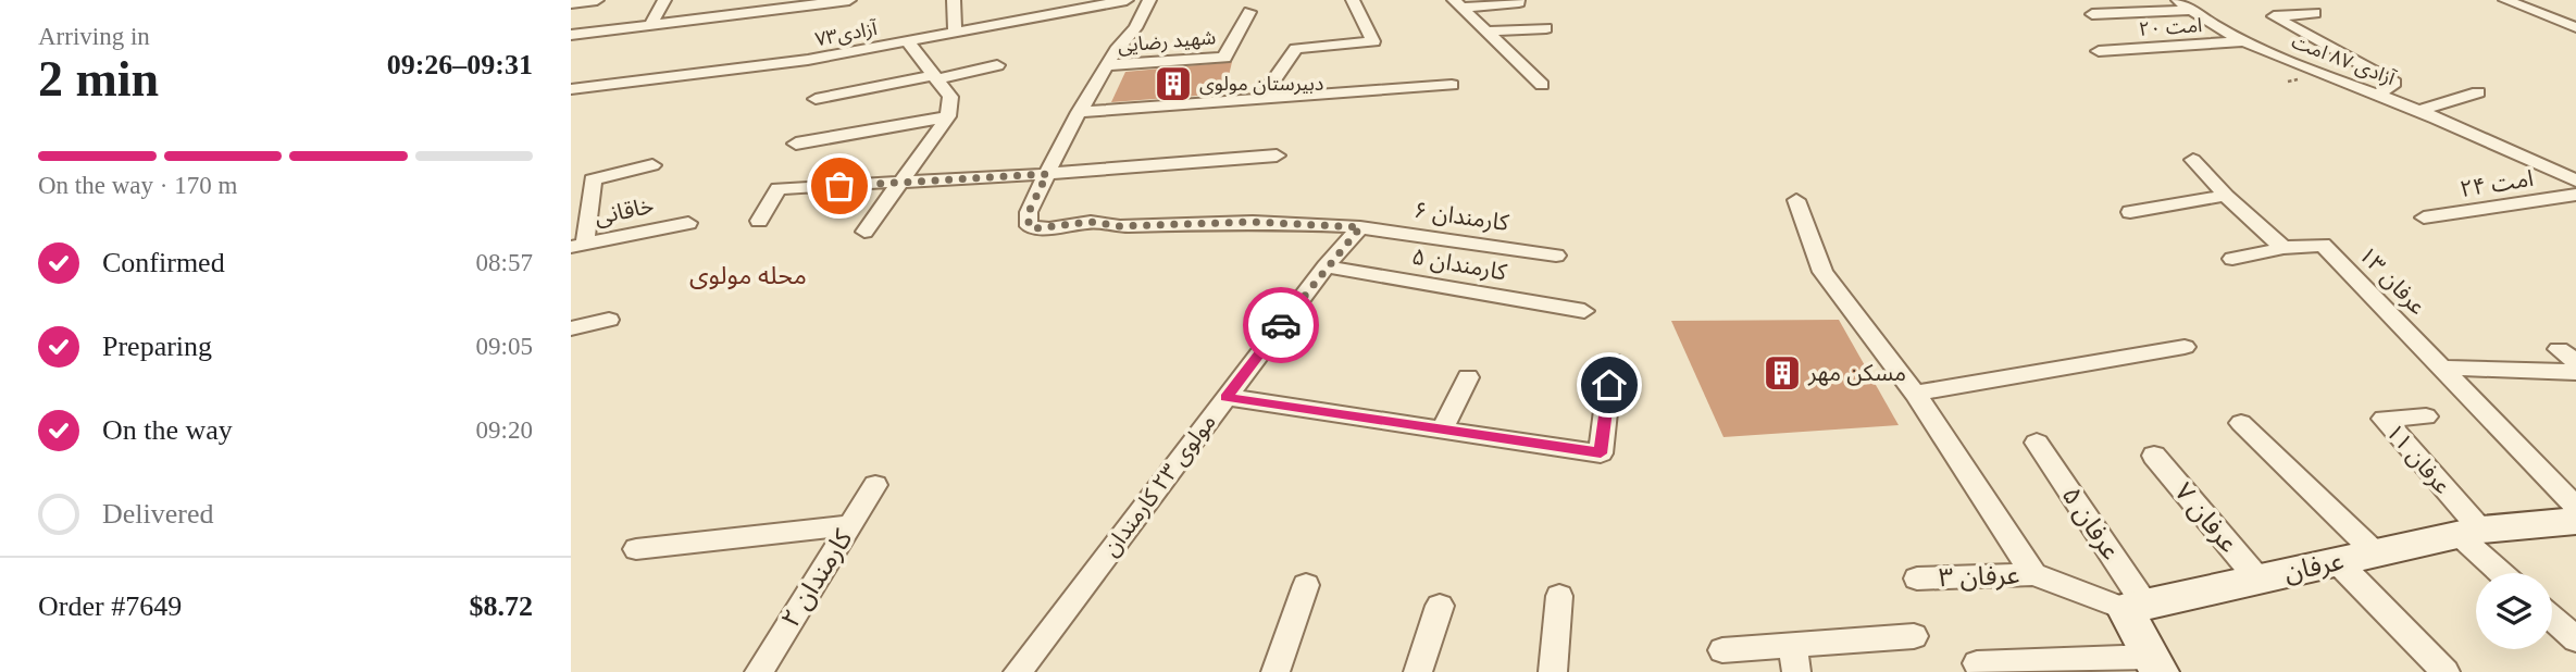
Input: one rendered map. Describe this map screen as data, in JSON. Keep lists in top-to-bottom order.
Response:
{
  "streets": {
    "street": [
      "امت ۲۰",
      "آزادی۷۳",
      "شهید رضایی",
      "آزادی ۸۷ امت",
      "امت ۲۴",
      "خاقانی",
      "کارمندان ۶",
      "کارمندان ۵",
      "عرفان ۱۳",
      "عرفان ۱۱",
      "مولوی ۲۳ کارمندان",
      "عرفان ۷",
      "عرفان ۵",
      "عرفان",
      "عرفان ۳",
      "کارمندان ۲"
    ]
  },
  "crossings": [
    ["امت ۲۰", "آزادی ۸۷ امت"],
    ["کارمندان ۶", "مولوی ۲۳ کارمندان"],
    ["کارمندان ۵", "مولوی ۲۳ کارمندان"],
    ["عرفان ۱۱", "عرفان"],
    ["عرفان ۷", "عرفان"],
    ["عرفان ۵", "عرفان"],
    ["عرفان ۵", "عرفان ۳"],
    ["عرفان", "عرفان ۳"]
  ],
  "districts": ["محله مولوی"],
  "places": {
    "building": ["دبیرستان مولوی", "مسکن مهر"]
  },
  "page": {
    "heading": ["2 min", "Arriving in", "09:26–09:31"],
    "panel": ["Order #7649", "$8.72"],
    "bar": "On the way · 170 m",
    "list": [
      ["Confirmed", "08:57"],
      ["Preparing", "09:05"],
      ["On the way", "09:20"],
      "Delivered"
    ]
  }
}
